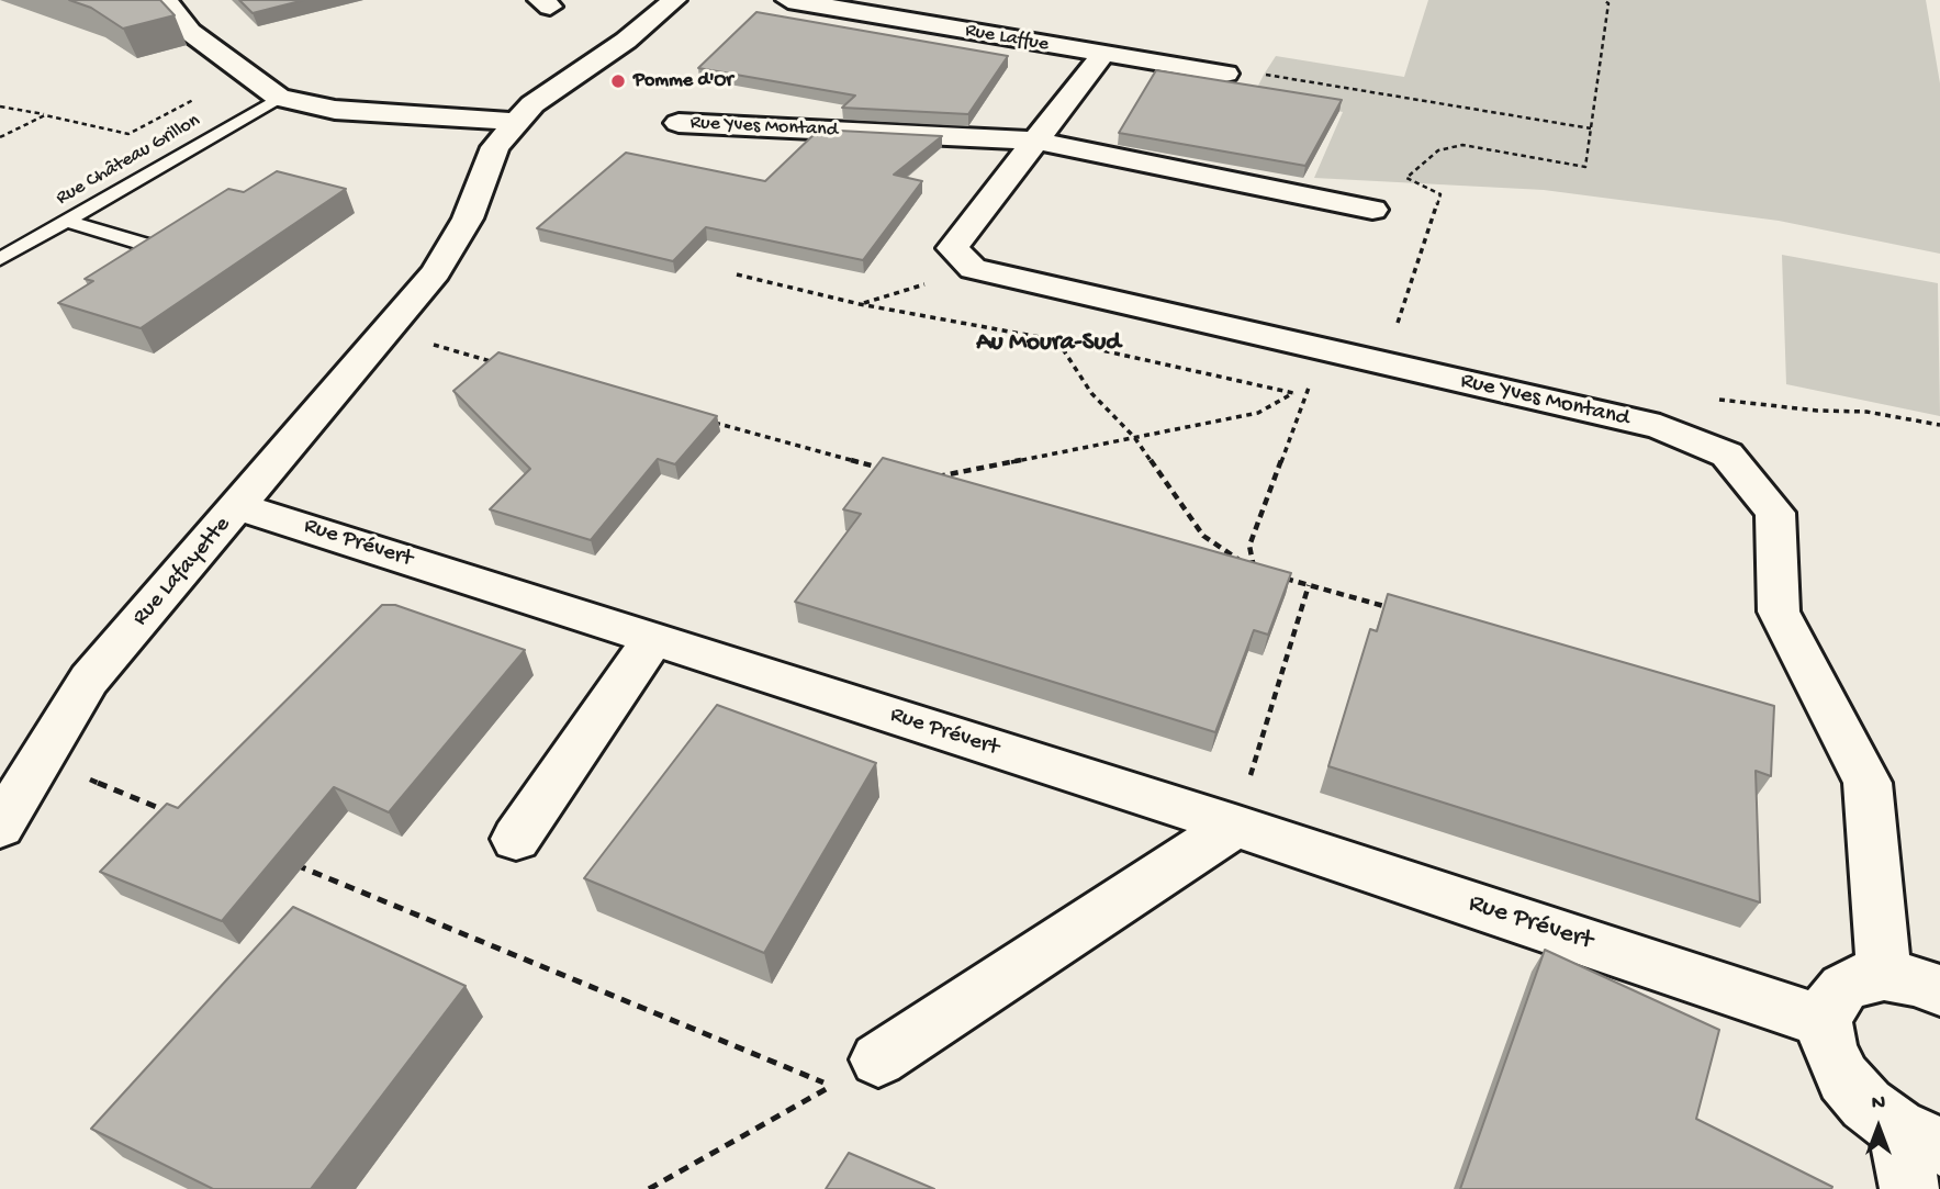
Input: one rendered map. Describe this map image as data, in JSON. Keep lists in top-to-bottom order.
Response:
{
  "streets": {
    "street": [
      "Rue Laffue",
      "Rue Yves Montand",
      "Rue Prévert",
      "Rue Lafayette"
    ],
    "lane": ["Rue Château Grillon"]
  },
  "crossings": [
    ["Rue Prévert", "Rue Lafayette"]
  ],
  "districts": ["Au Moura-Sud"],
  "places": ["Pomme d'Or"],
  "north": "top"
}
